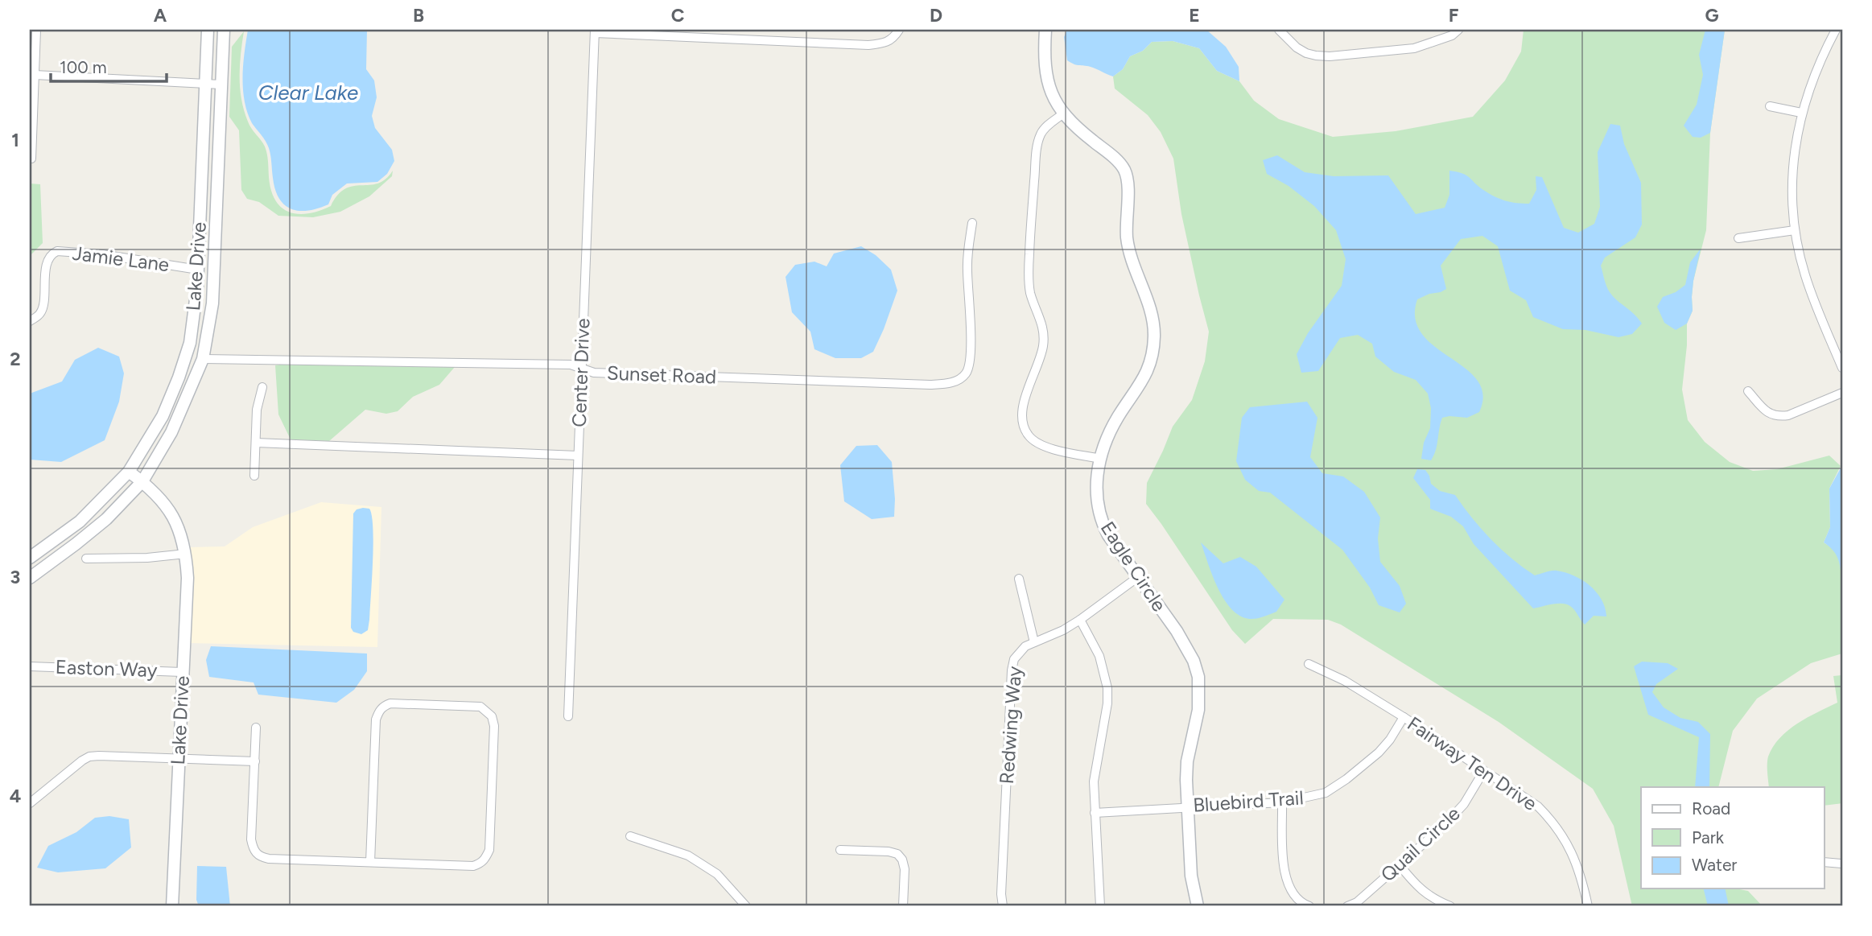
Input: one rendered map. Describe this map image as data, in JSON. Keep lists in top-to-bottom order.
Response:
{
  "streets": {
    "street": [
      "Jamie Lane",
      "Lake Drive",
      "Center Drive",
      "Sunset Road",
      "Eagle Circle",
      "Easton Way",
      "Redwing Way",
      "Fairway Ten Drive",
      "Bluebird Trail",
      "Quail Circle"
    ]
  },
  "crossings": [
    ["Jamie Lane", "Lake Drive"],
    ["Lake Drive", "Sunset Road"],
    ["Lake Drive", "Easton Way"],
    ["Center Drive", "Sunset Road"],
    ["Eagle Circle", "Redwing Way"],
    ["Eagle Circle", "Bluebird Trail"],
    ["Fairway Ten Drive", "Bluebird Trail"],
    ["Fairway Ten Drive", "Quail Circle"]
  ],
  "water": ["Clear Lake"],
  "legend": ["Road", "Park", "Water"],
  "scale_bar": "100 m",
  "grid": {
    "columns": [
      "A",
      "B",
      "C",
      "D",
      "E",
      "F",
      "G"
    ],
    "rows": [
      "1",
      "2",
      "3",
      "4"
    ]
  }
}
